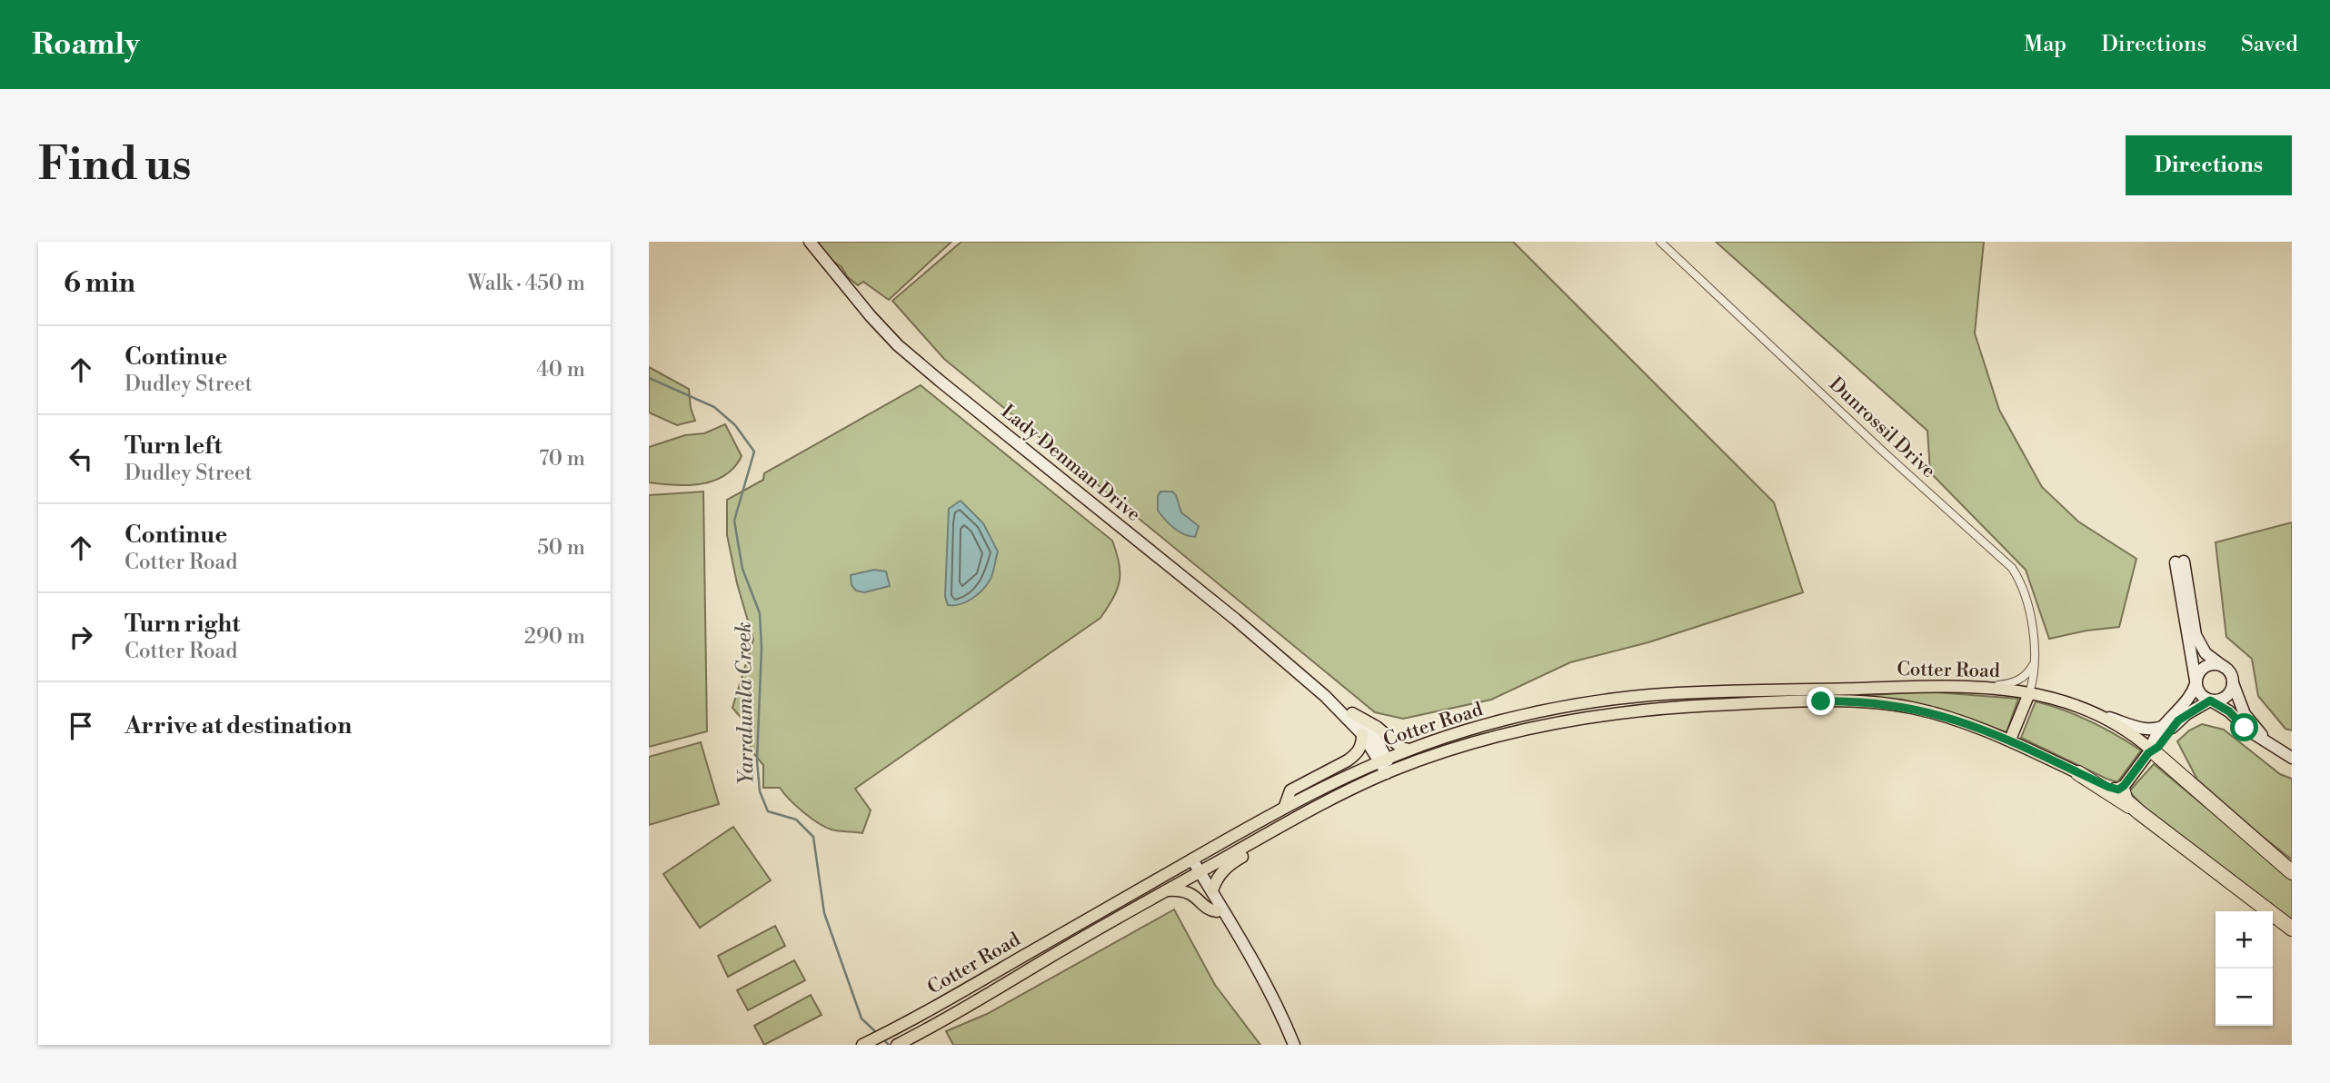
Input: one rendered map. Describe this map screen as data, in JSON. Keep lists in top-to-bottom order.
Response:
{
  "streets": {
    "main road": ["Cotter Road"],
    "street": ["Dunrossil Drive", "Lady Denman Drive"]
  },
  "crossings": [
    ["Dunrossil Drive", "Cotter Road"],
    ["Lady Denman Drive", "Cotter Road"]
  ],
  "water": ["Yarralumla Creek"],
  "page": {
    "header": "Roamly",
    "nav": ["Map", "Directions", "Saved"],
    "buttons": "Directions",
    "title": "Find us",
    "heading": ["6 min", "Walk · 450 m"],
    "list": [
      ["Continue", "Dudley Street", "40 m"],
      ["Turn left", "Dudley Street", "70 m"],
      ["Continue", "Cotter Road", "50 m"],
      ["Turn right", "Cotter Road", "290 m"],
      "Arrive at destination"
    ],
    "map_buttons": ["+", "−"]
  }
}
